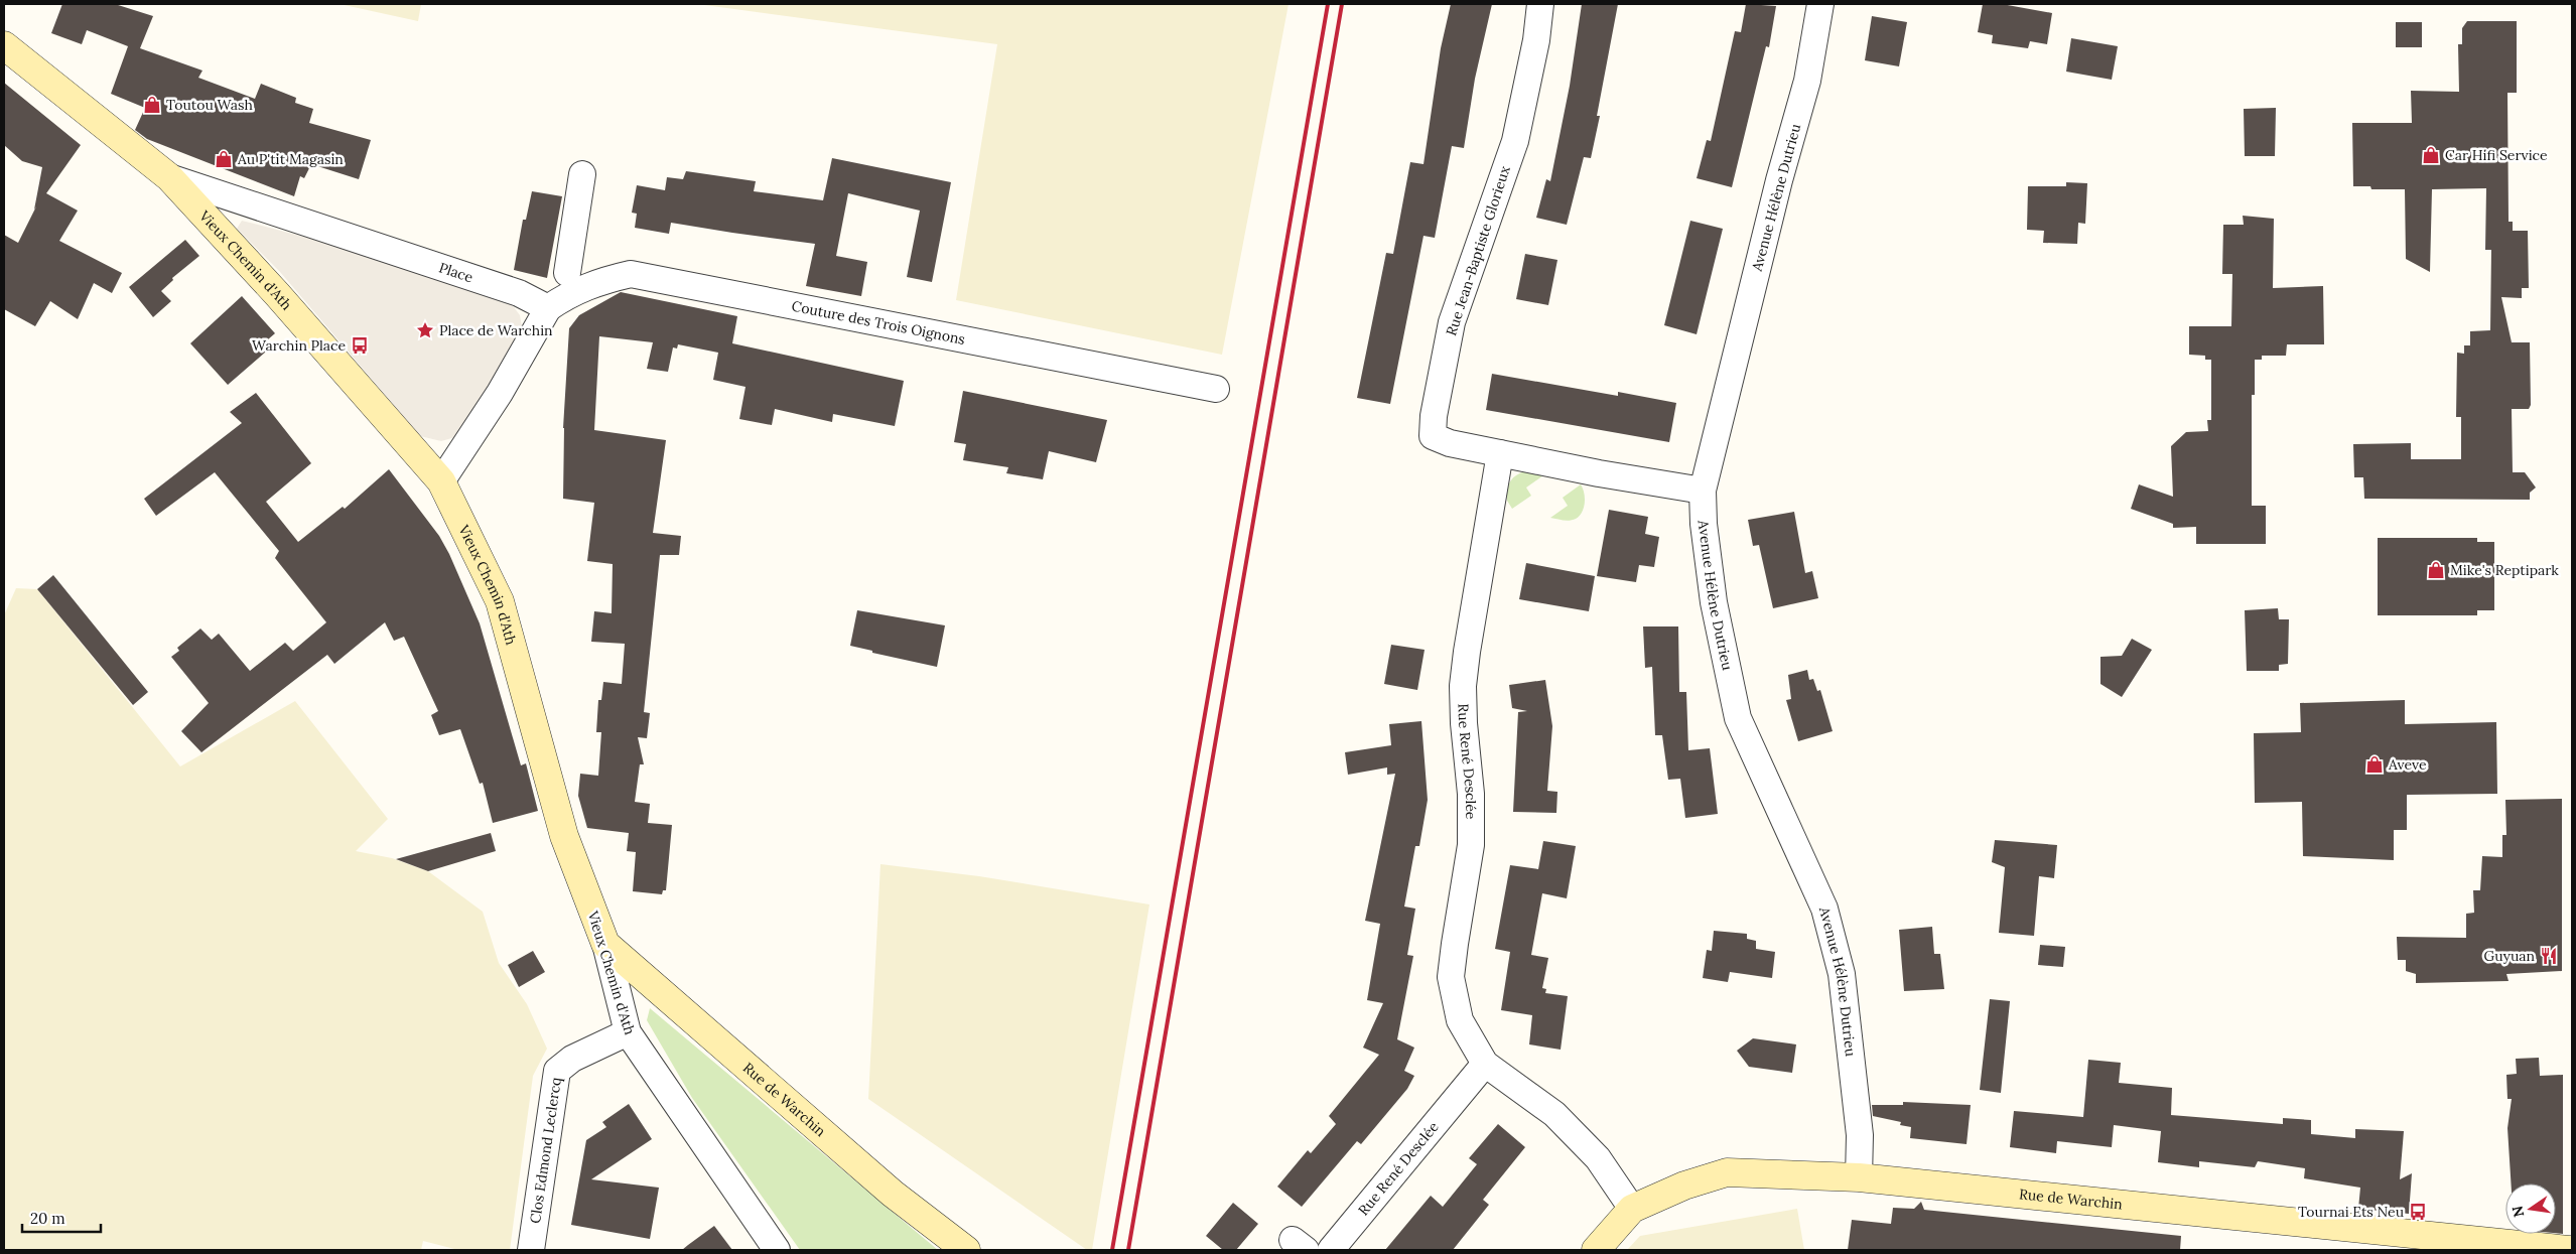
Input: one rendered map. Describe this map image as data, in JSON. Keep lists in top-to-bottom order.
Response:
{
  "streets": {
    "street": [
      "Avenue Hélène Dutrieu",
      "Rue Jean-Baptiste Glorieux",
      "Vieux Chemin d'Ath",
      "Place",
      "Couture des Trois Oignons",
      "Rue René Desclée",
      "Rue de Warchin",
      "Clos Edmond Leclercq"
    ]
  },
  "crossings": [
    ["Avenue Hélène Dutrieu", "Rue Jean-Baptiste Glorieux"],
    ["Avenue Hélène Dutrieu", "Rue de Warchin"],
    ["Rue Jean-Baptiste Glorieux", "Rue René Desclée"],
    ["Vieux Chemin d'Ath", "Place"],
    ["Vieux Chemin d'Ath", "Rue de Warchin"],
    ["Vieux Chemin d'Ath", "Clos Edmond Leclercq"],
    ["Place", "Couture des Trois Oignons"],
    ["Rue René Desclée", "Rue de Warchin"]
  ],
  "places": {
    "shop": [
      "Toutou Wash",
      "Car Hifi Service",
      "Au P'tit Magasin",
      "Mike's Reptipark",
      "Aveve"
    ],
    "place": ["Place de Warchin"],
    "bus stop": ["Warchin Place", "Tournai Ets Neu"],
    "restaurant": ["Guyuan"]
  },
  "scale_bar": "20 m",
  "north": "left"
}
